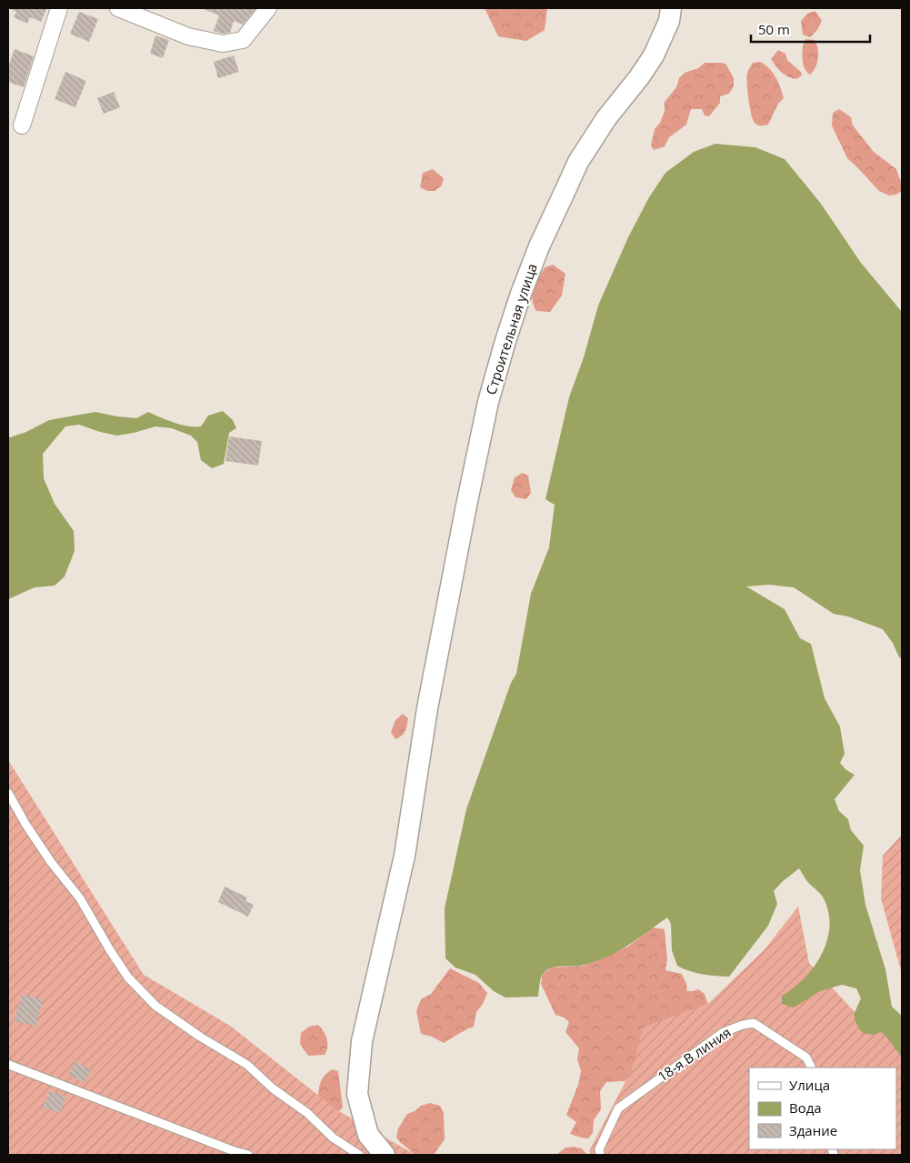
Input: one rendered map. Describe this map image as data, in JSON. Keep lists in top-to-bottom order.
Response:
{
  "streets": {
    "street": ["Строительная улица"],
    "lane": ["18-я В линия"]
  },
  "legend": ["Улица", "Вода", "Здание"],
  "scale_bar": "50 m"
}
